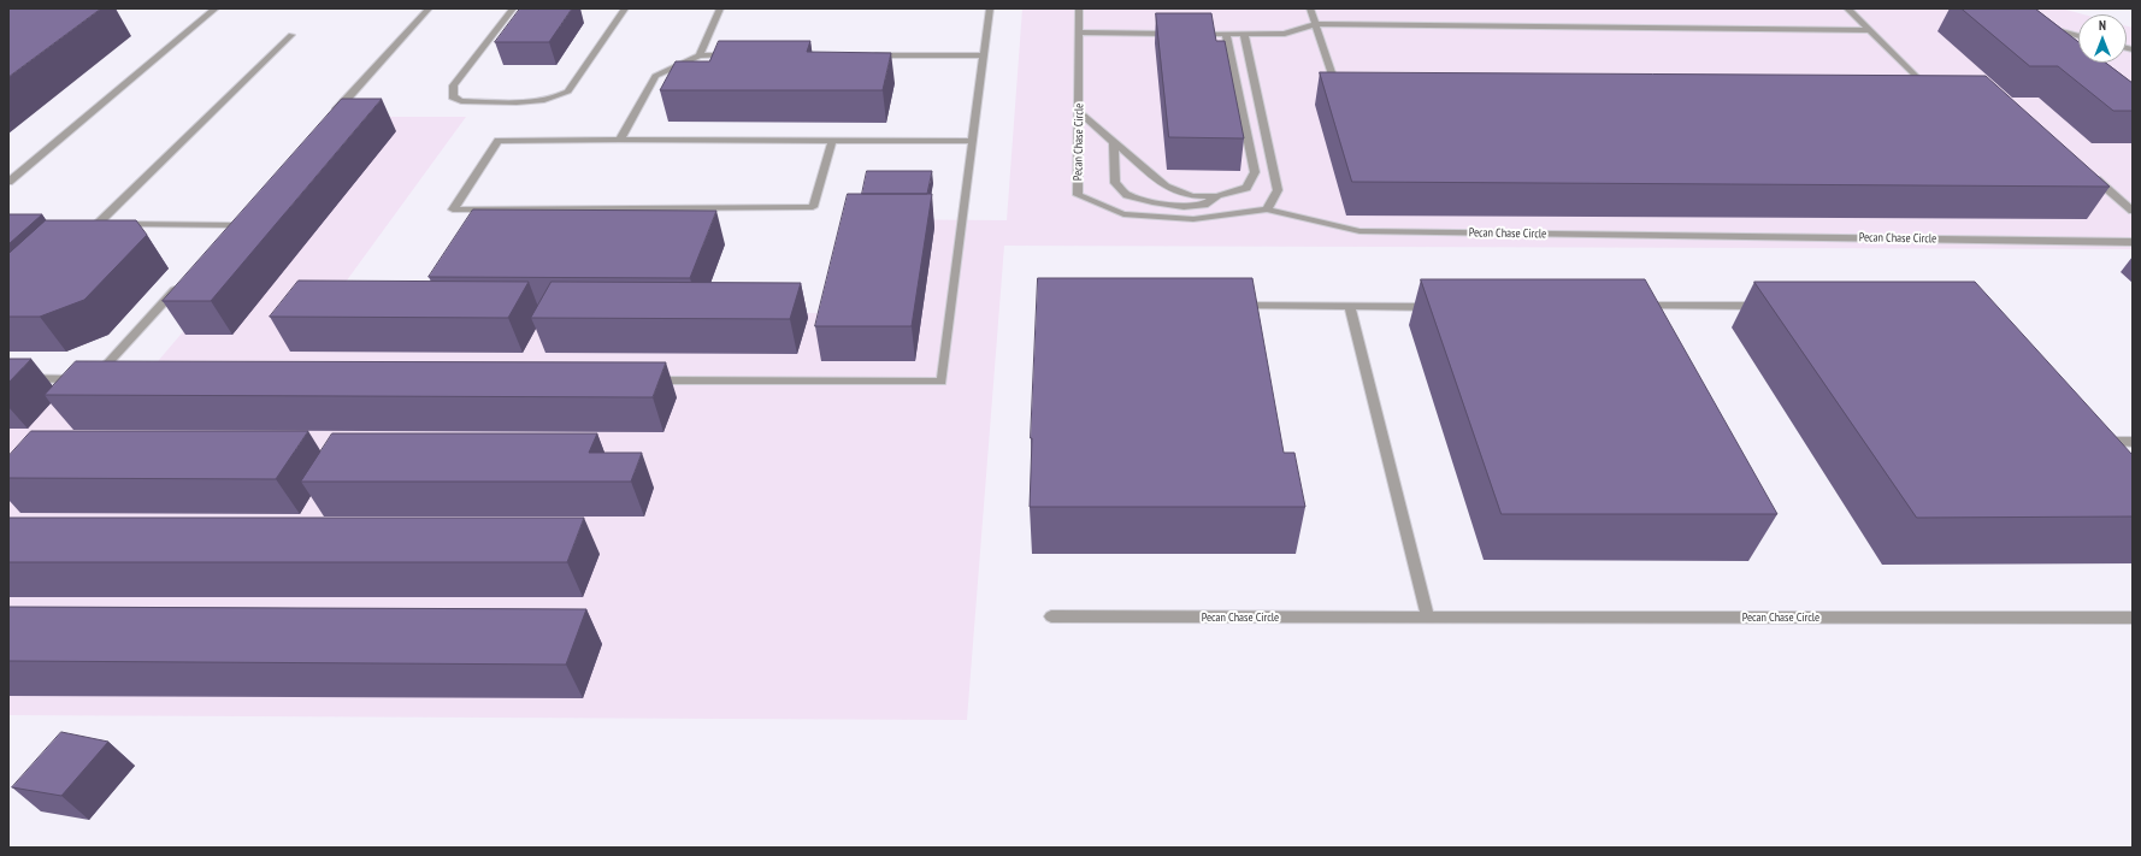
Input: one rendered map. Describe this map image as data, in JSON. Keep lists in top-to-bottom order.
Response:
{
  "streets": {
    "lane": ["Pecan Chase Circle"]
  },
  "north": "top"
}
